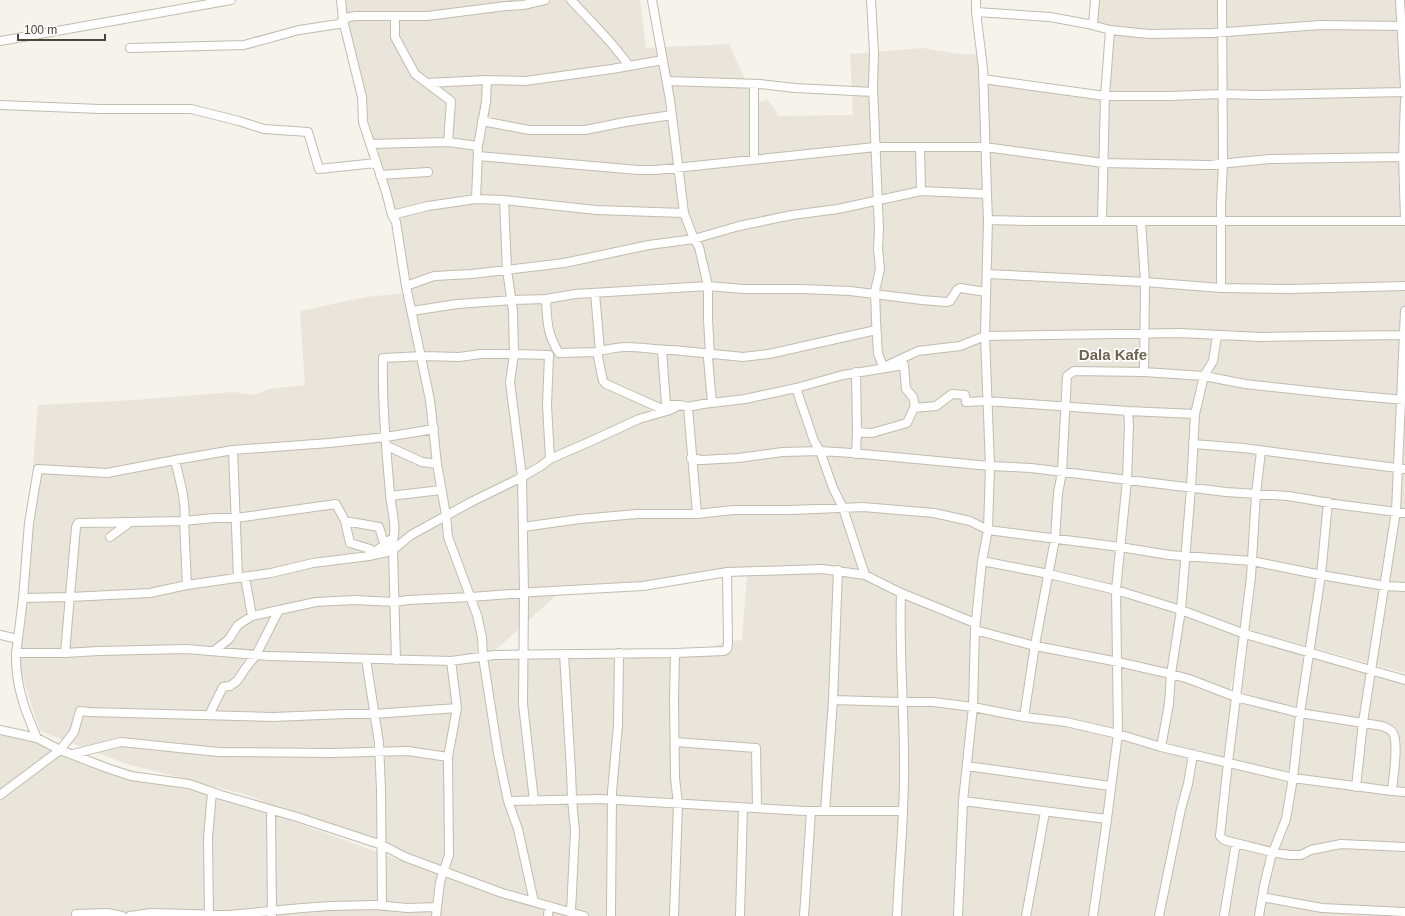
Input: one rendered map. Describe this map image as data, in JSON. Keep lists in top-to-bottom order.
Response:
{
  "districts": ["Dala Kafe"],
  "scale_bar": "100 m"
}
